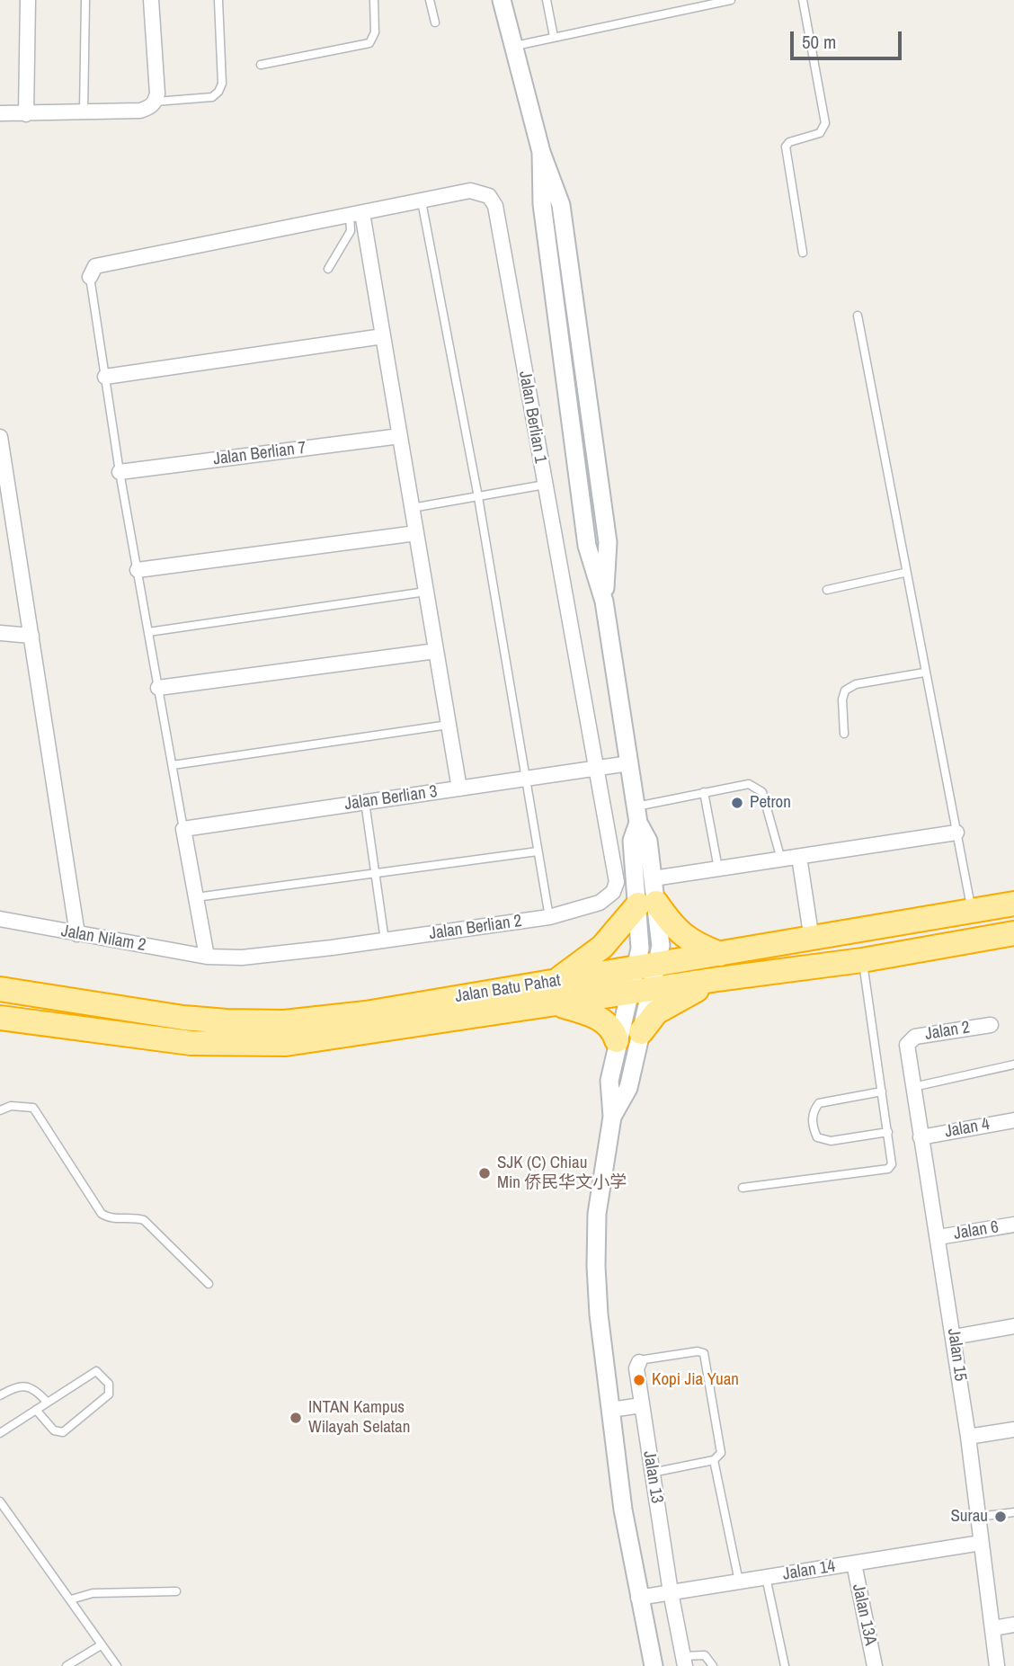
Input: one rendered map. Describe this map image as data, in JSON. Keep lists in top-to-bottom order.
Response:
{
  "streets": {
    "highway": ["Jalan Batu Pahat"],
    "street": [
      "Jalan Berlian 1",
      "Jalan Berlian 7",
      "Jalan Berlian 3",
      "Jalan Berlian 2",
      "Jalan Nilam 2",
      "Jalan 2",
      "Jalan 4",
      "Jalan 6",
      "Jalan 15",
      "Jalan 13",
      "Jalan 14",
      "Jalan 13A"
    ]
  },
  "crossings": [
    ["Jalan Berlian 1", "Jalan Berlian 3"],
    ["Jalan Berlian 1", "Jalan Berlian 2"],
    ["Jalan Berlian 3", "Jalan Berlian 2"],
    ["Jalan Berlian 2", "Jalan Nilam 2"],
    ["Jalan 2", "Jalan 15"],
    ["Jalan 4", "Jalan 15"],
    ["Jalan 6", "Jalan 15"],
    ["Jalan 15", "Jalan 14"],
    ["Jalan 13", "Jalan 14"],
    ["Jalan 14", "Jalan 13A"]
  ],
  "places": [
    "Petron",
    "SJK (C) Chiau Min 侨民华文小学",
    "Kopi Jia Yuan",
    "INTAN Kampus Wilayah Selatan",
    "Surau"
  ],
  "scale_bar": "50 m"
}
